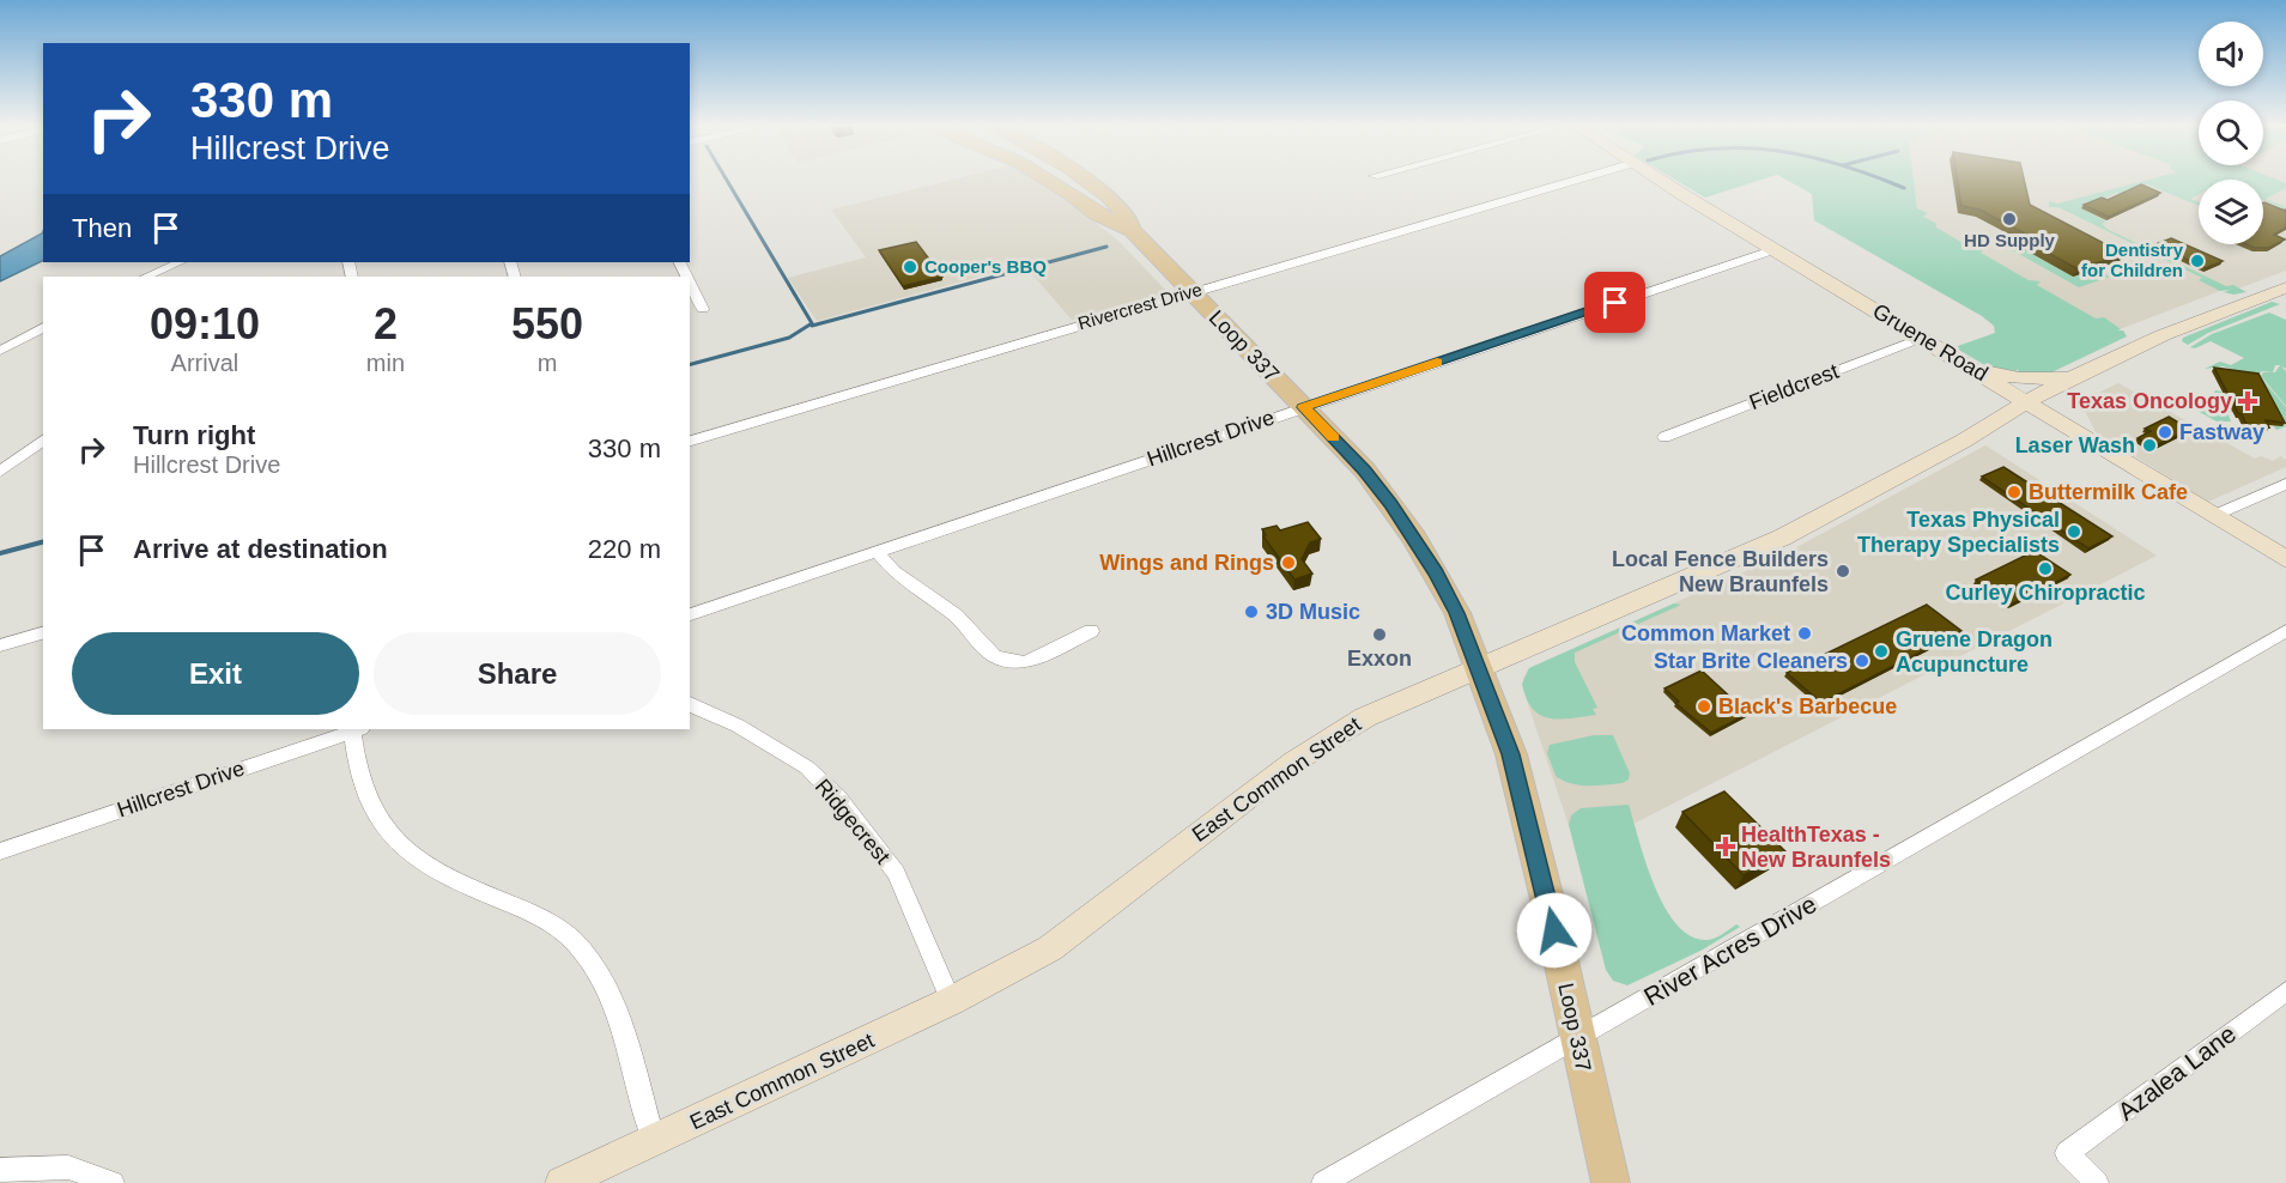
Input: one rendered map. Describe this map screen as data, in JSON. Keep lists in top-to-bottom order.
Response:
{
  "streets": {
    "main road": ["Gruene Road", "Loop 337", "East Common Street"],
    "street": [
      "Rivercrest Drive",
      "Fieldcrest",
      "Hillcrest Drive",
      "Ridgecrest",
      "River Acres Drive",
      "Azalea Lane"
    ]
  },
  "crossings": [
    ["Rivercrest Drive", "Loop 337"],
    ["Gruene Road", "Fieldcrest"],
    ["Gruene Road", "Hillcrest Drive"],
    ["Gruene Road", "East Common Street"],
    ["Loop 337", "Hillcrest Drive"],
    ["Loop 337", "East Common Street"],
    ["Loop 337", "River Acres Drive"],
    ["East Common Street", "Ridgecrest"]
  ],
  "places": {
    "other": [
      "HD Supply",
      "Dentistry for Children",
      "Cooper's BBQ",
      "Fastway",
      "Laser Wash",
      "Buttermilk Cafe",
      "Texas Physical Therapy Specialists",
      "Wings and Rings",
      "Curley Chiropractic",
      "Local Fence Builders New Braunfels",
      "3D Music",
      "Common Market",
      "Exxon",
      "Gruene Dragon Acupuncture",
      "Star Brite Cleaners",
      "Black's Barbecue"
    ],
    "health": ["Texas Oncology", "HealthTexas - New Braunfels"]
  },
  "page": {
    "turn": ["330 m", "Hillcrest Drive"],
    "then": "Then",
    "eta": [
      "09:10",
      "Arrival",
      "2",
      "min",
      "550",
      "m"
    ],
    "list": [
      {
        "name": "Turn right",
        "note": "Hillcrest Drive",
        "value": "330 m"
      },
      {
        "name": "Arrive at destination",
        "value": "220 m"
      }
    ],
    "buttons": ["Exit", "Share"]
  }
}
